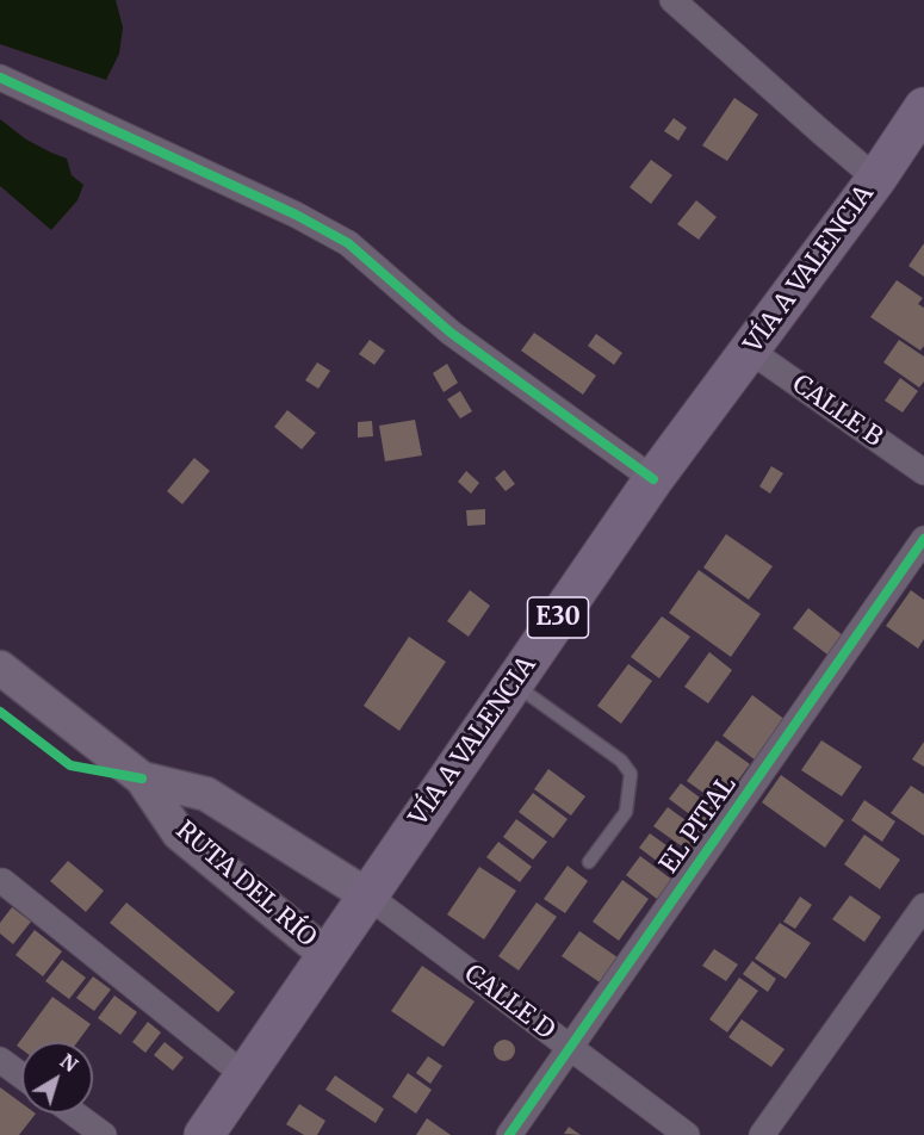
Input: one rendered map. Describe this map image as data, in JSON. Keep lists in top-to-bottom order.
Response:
{
  "streets": {
    "highway": ["VÍA A VALENCIA", "E30"],
    "main road": ["RUTA DEL RÍO"],
    "street": ["CALLE B", "EL PITAL", "CALLE D"]
  },
  "crossings": [
    ["VÍA A VALENCIA", "CALLE B"],
    ["VÍA A VALENCIA", "RUTA DEL RÍO"],
    ["VÍA A VALENCIA", "CALLE D"],
    ["EL PITAL", "CALLE D"],
    ["RUTA DEL RÍO", "CALLE D"]
  ],
  "north": "top right"
}
